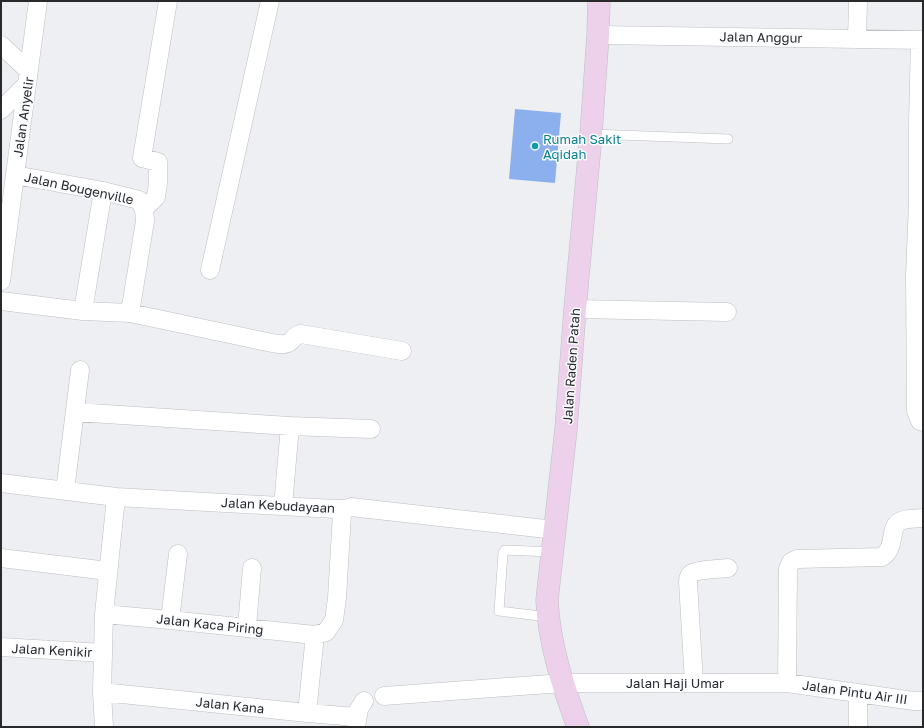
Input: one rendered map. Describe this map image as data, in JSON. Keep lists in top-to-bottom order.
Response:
{
  "streets": {
    "main road": ["Jalan Raden Patah"],
    "street": [
      "Jalan Anggur",
      "Jalan Anyelir",
      "Jalan Bougenville",
      "Jalan Kebudayaan",
      "Jalan Kaca Piring",
      "Jalan Kenikir",
      "Jalan Haji Umar",
      "Jalan Pintu Air III",
      "Jalan Kana"
    ]
  },
  "crossings": [
    ["Jalan Anggur", "Jalan Raden Patah"],
    ["Jalan Anyelir", "Jalan Bougenville"],
    ["Jalan Raden Patah", "Jalan Kebudayaan"],
    ["Jalan Raden Patah", "Jalan Haji Umar"],
    ["Jalan Haji Umar", "Jalan Pintu Air III"]
  ],
  "places": ["Rumah Sakit Aqidah"]
}
